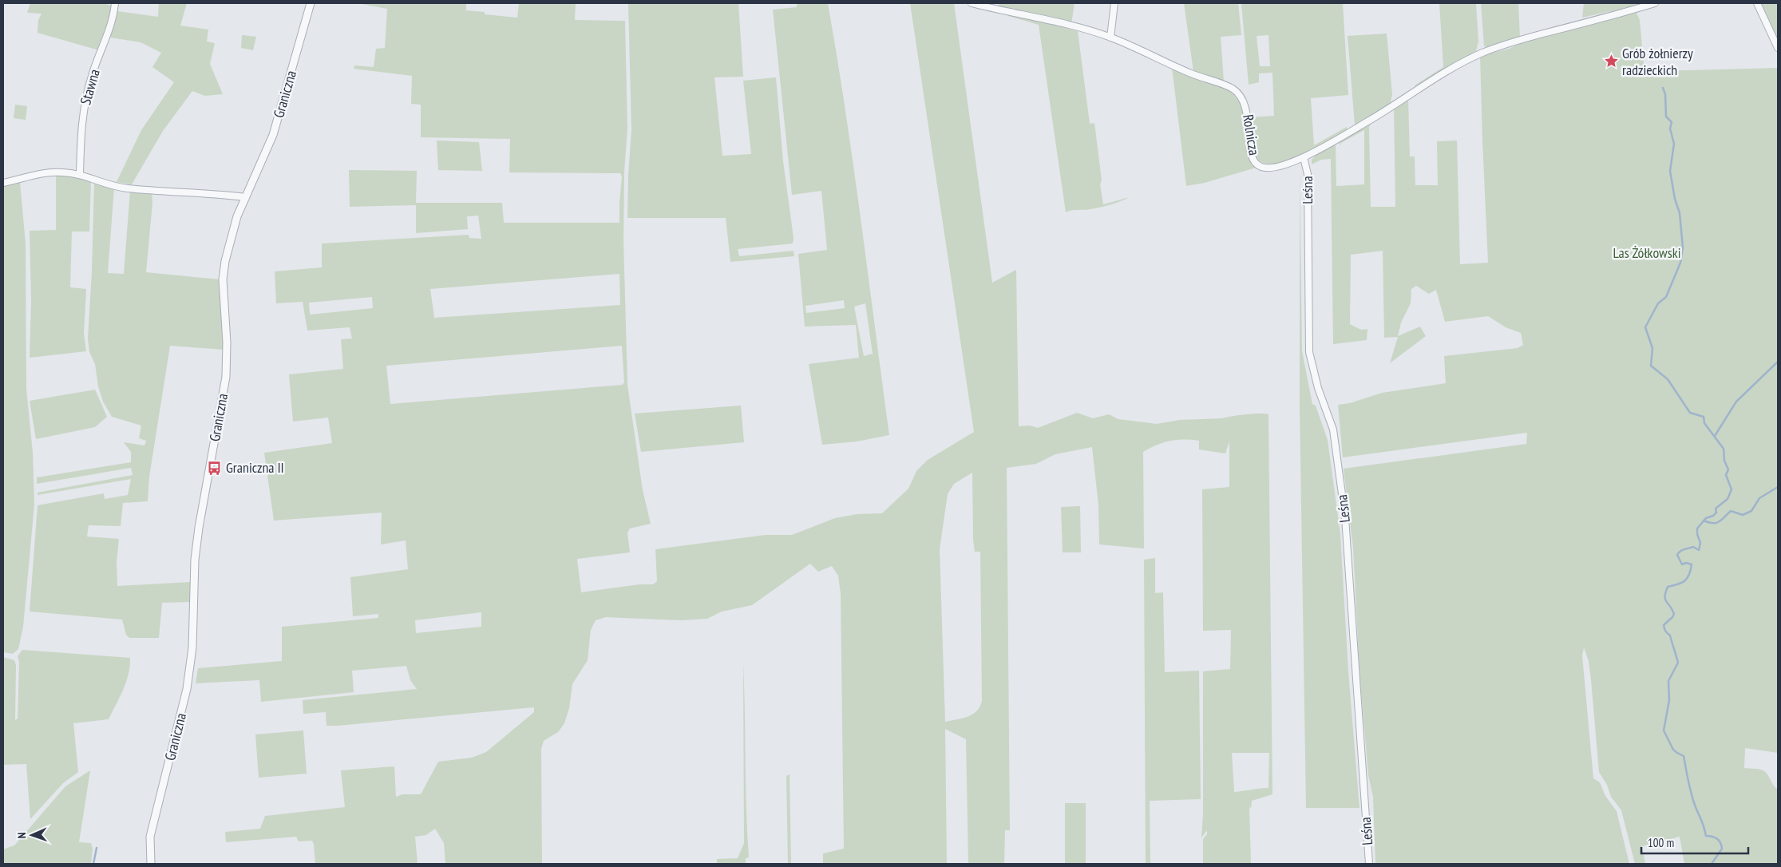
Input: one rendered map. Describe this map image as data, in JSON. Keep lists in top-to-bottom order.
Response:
{
  "streets": {
    "street": [
      "Stawna",
      "Graniczna",
      "Rolnicza",
      "Leśna"
    ]
  },
  "crossings": [
    ["Rolnicza", "Leśna"]
  ],
  "parks": ["Las Żółkowski"],
  "places": {
    "place": ["Grób żołnierzy radzieckich"],
    "bus stop": ["Graniczna II"]
  },
  "scale_bar": "100 m",
  "north": "left"
}
